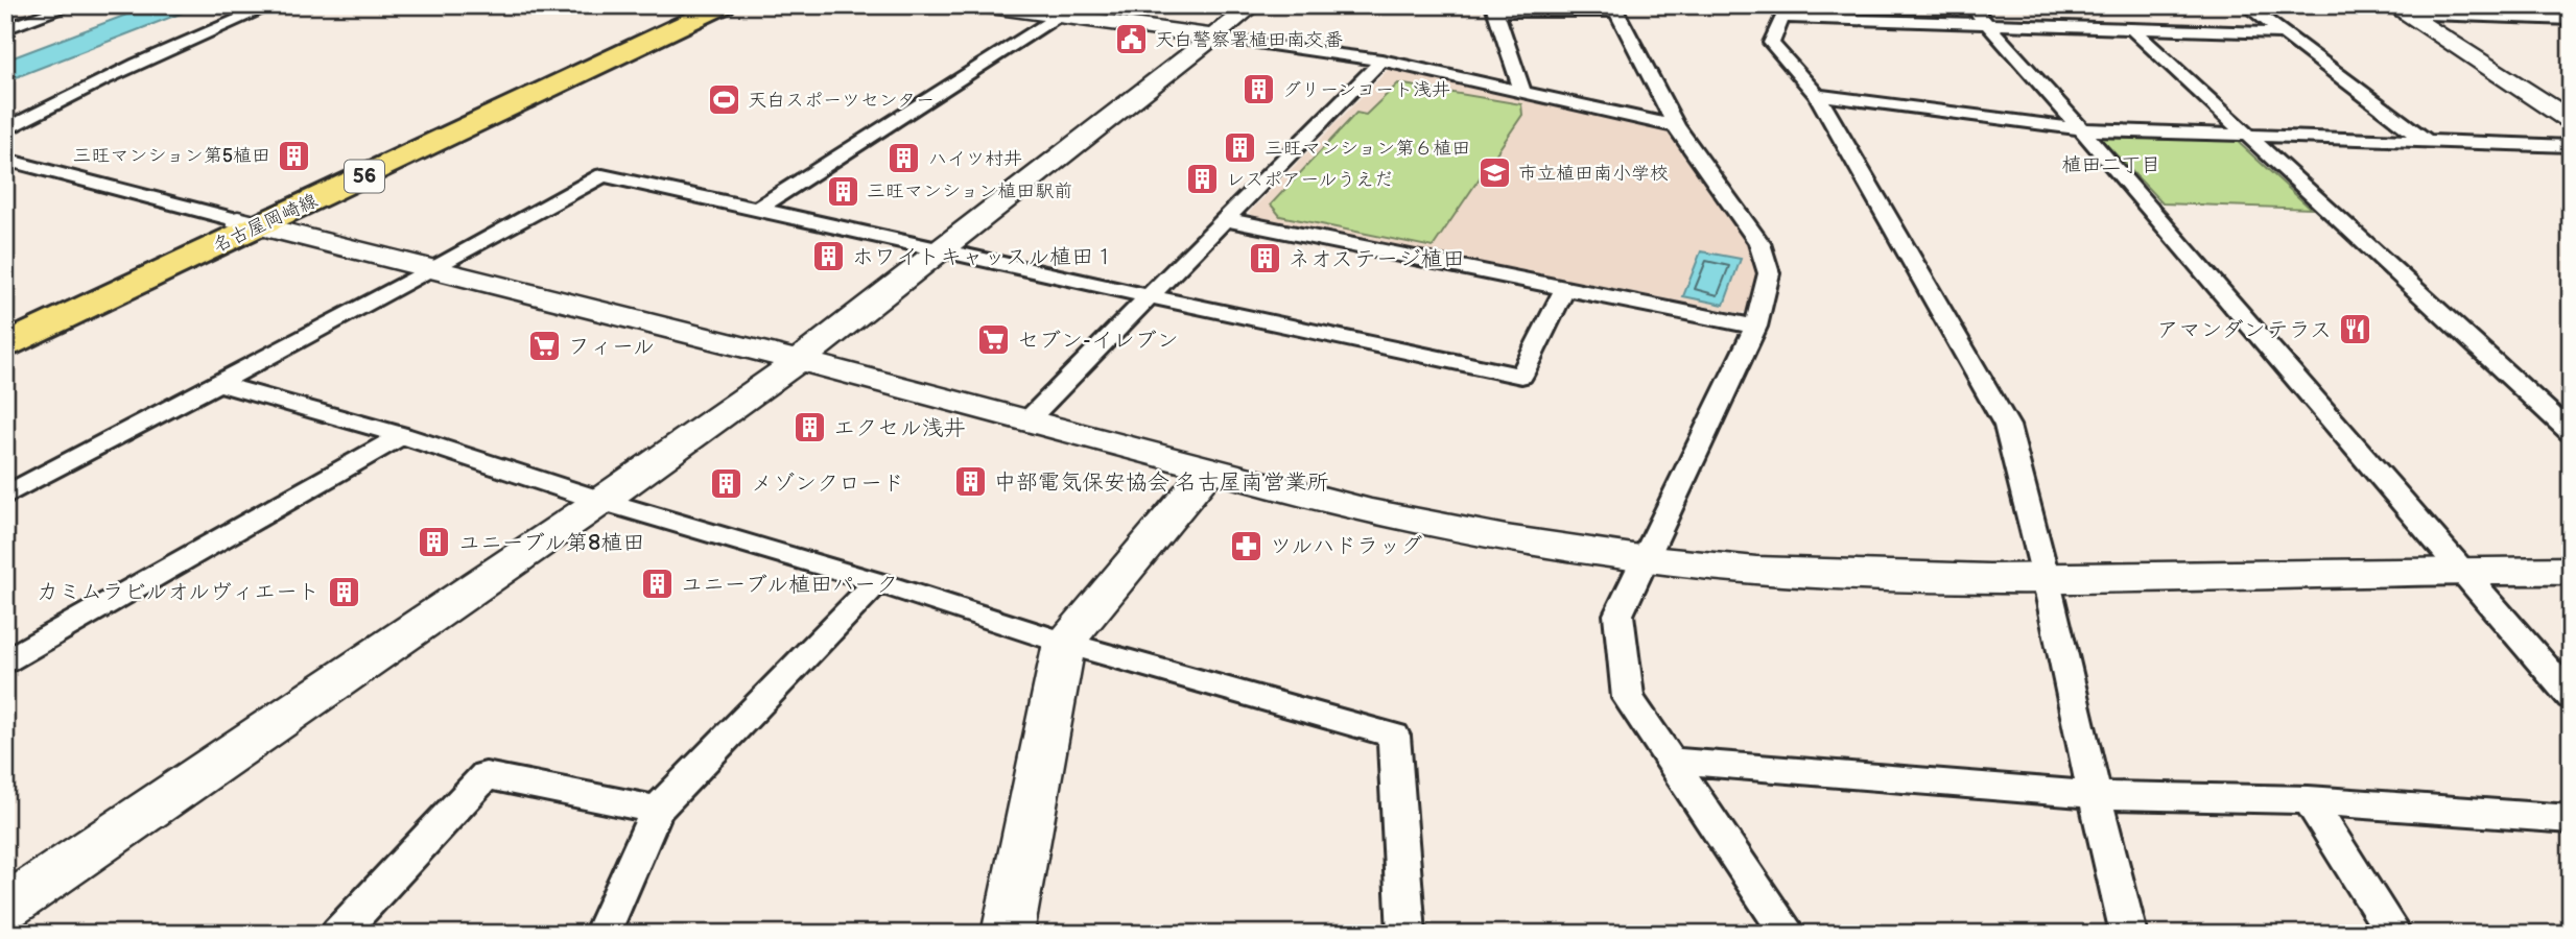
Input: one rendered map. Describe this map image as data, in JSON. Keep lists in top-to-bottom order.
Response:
{
  "streets": {
    "main road": ["56", "名古屋岡崎線"]
  },
  "districts": ["植田二丁目"],
  "places": {
    "public building": ["天白警察署植田南交番"],
    "building": [
      "グリーンコート浅井",
      "三旺マンション第６植田",
      "三旺マンション第5植田",
      "ハイツ村井",
      "レスポアールうえだ",
      "三旺マンション植田駅前",
      "ホワイトキャッスル植田１",
      "ネオステージ植田",
      "エクセル浅井",
      "中部電気保安協会 名古屋南営業所",
      "メゾンクロード",
      "ユニーブル第8植田",
      "ユニーブル植田パーク",
      "カミムラビルオルヴィエート"
    ],
    "sports": ["天白スポーツセンター"],
    "school or university": ["市立植田南小学校"],
    "restaurant": ["アマンダンテラス"],
    "supermarket": ["セブン-イレブン", "フィール"],
    "pharmacy": ["ツルハドラッグ"]
  }
}
